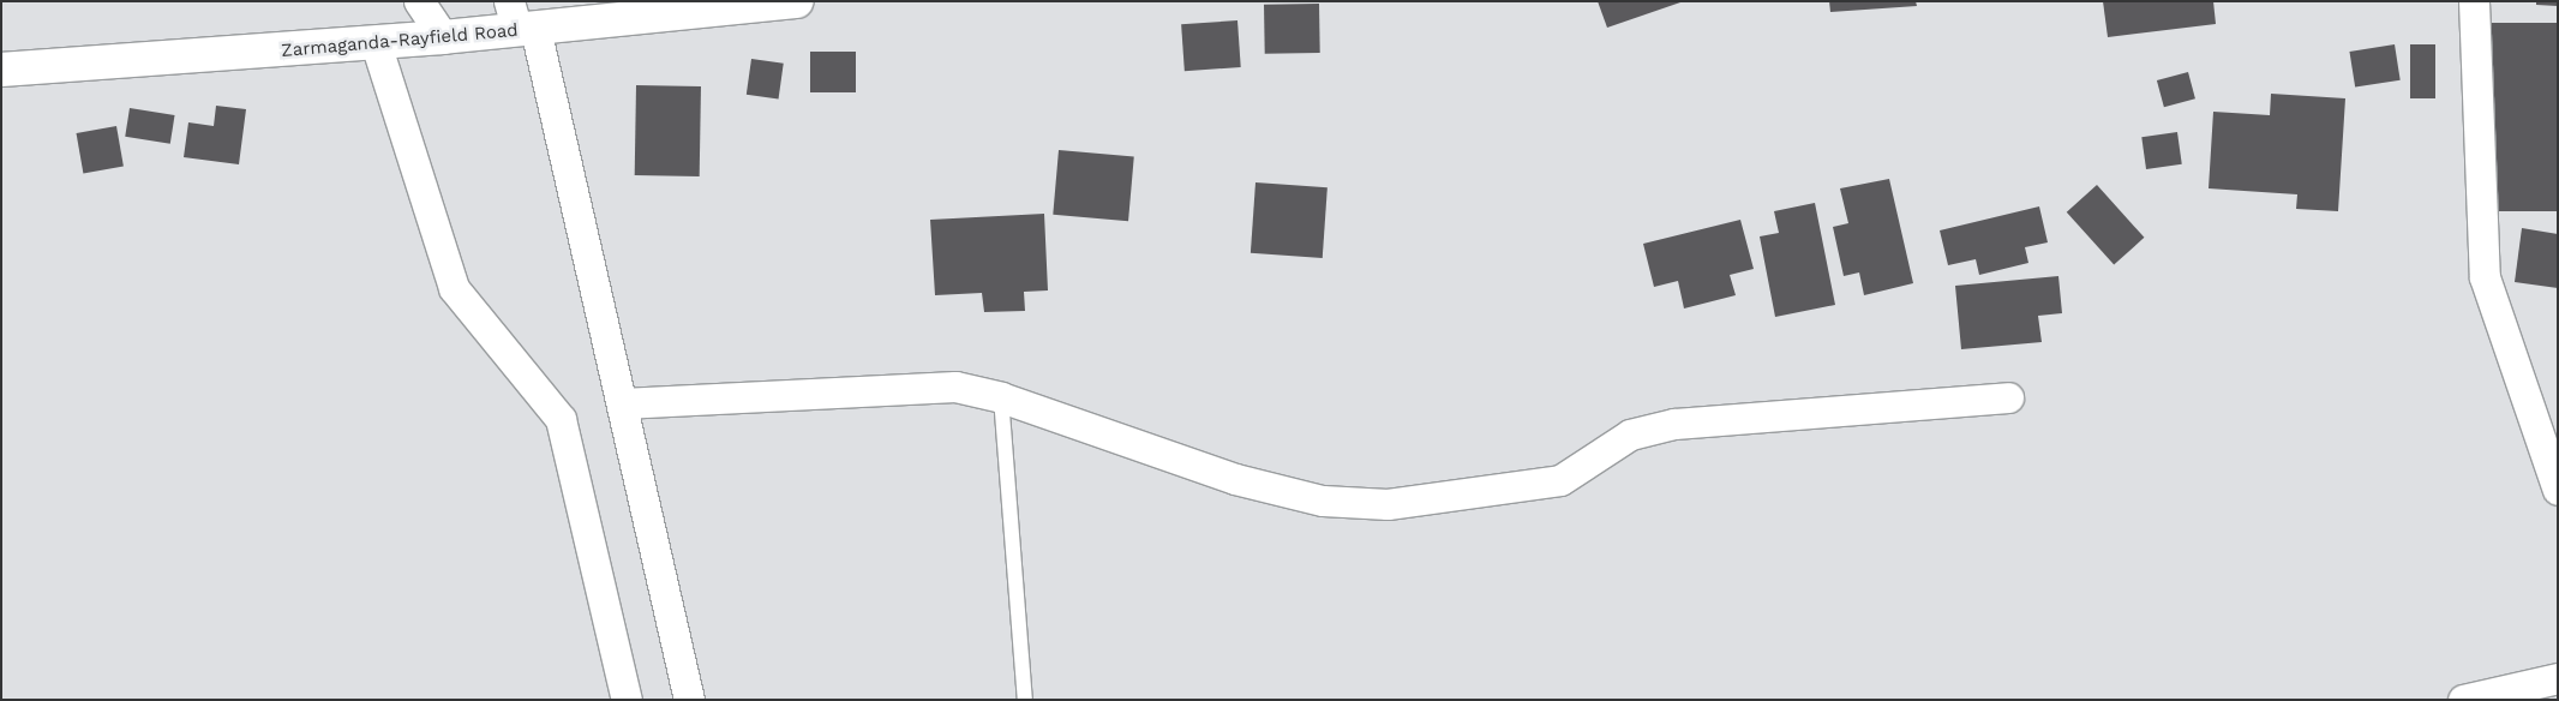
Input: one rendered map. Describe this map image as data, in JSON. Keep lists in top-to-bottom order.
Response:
{
  "streets": {
    "street": ["Zarmaganda-Rayfield Road"]
  }
}
